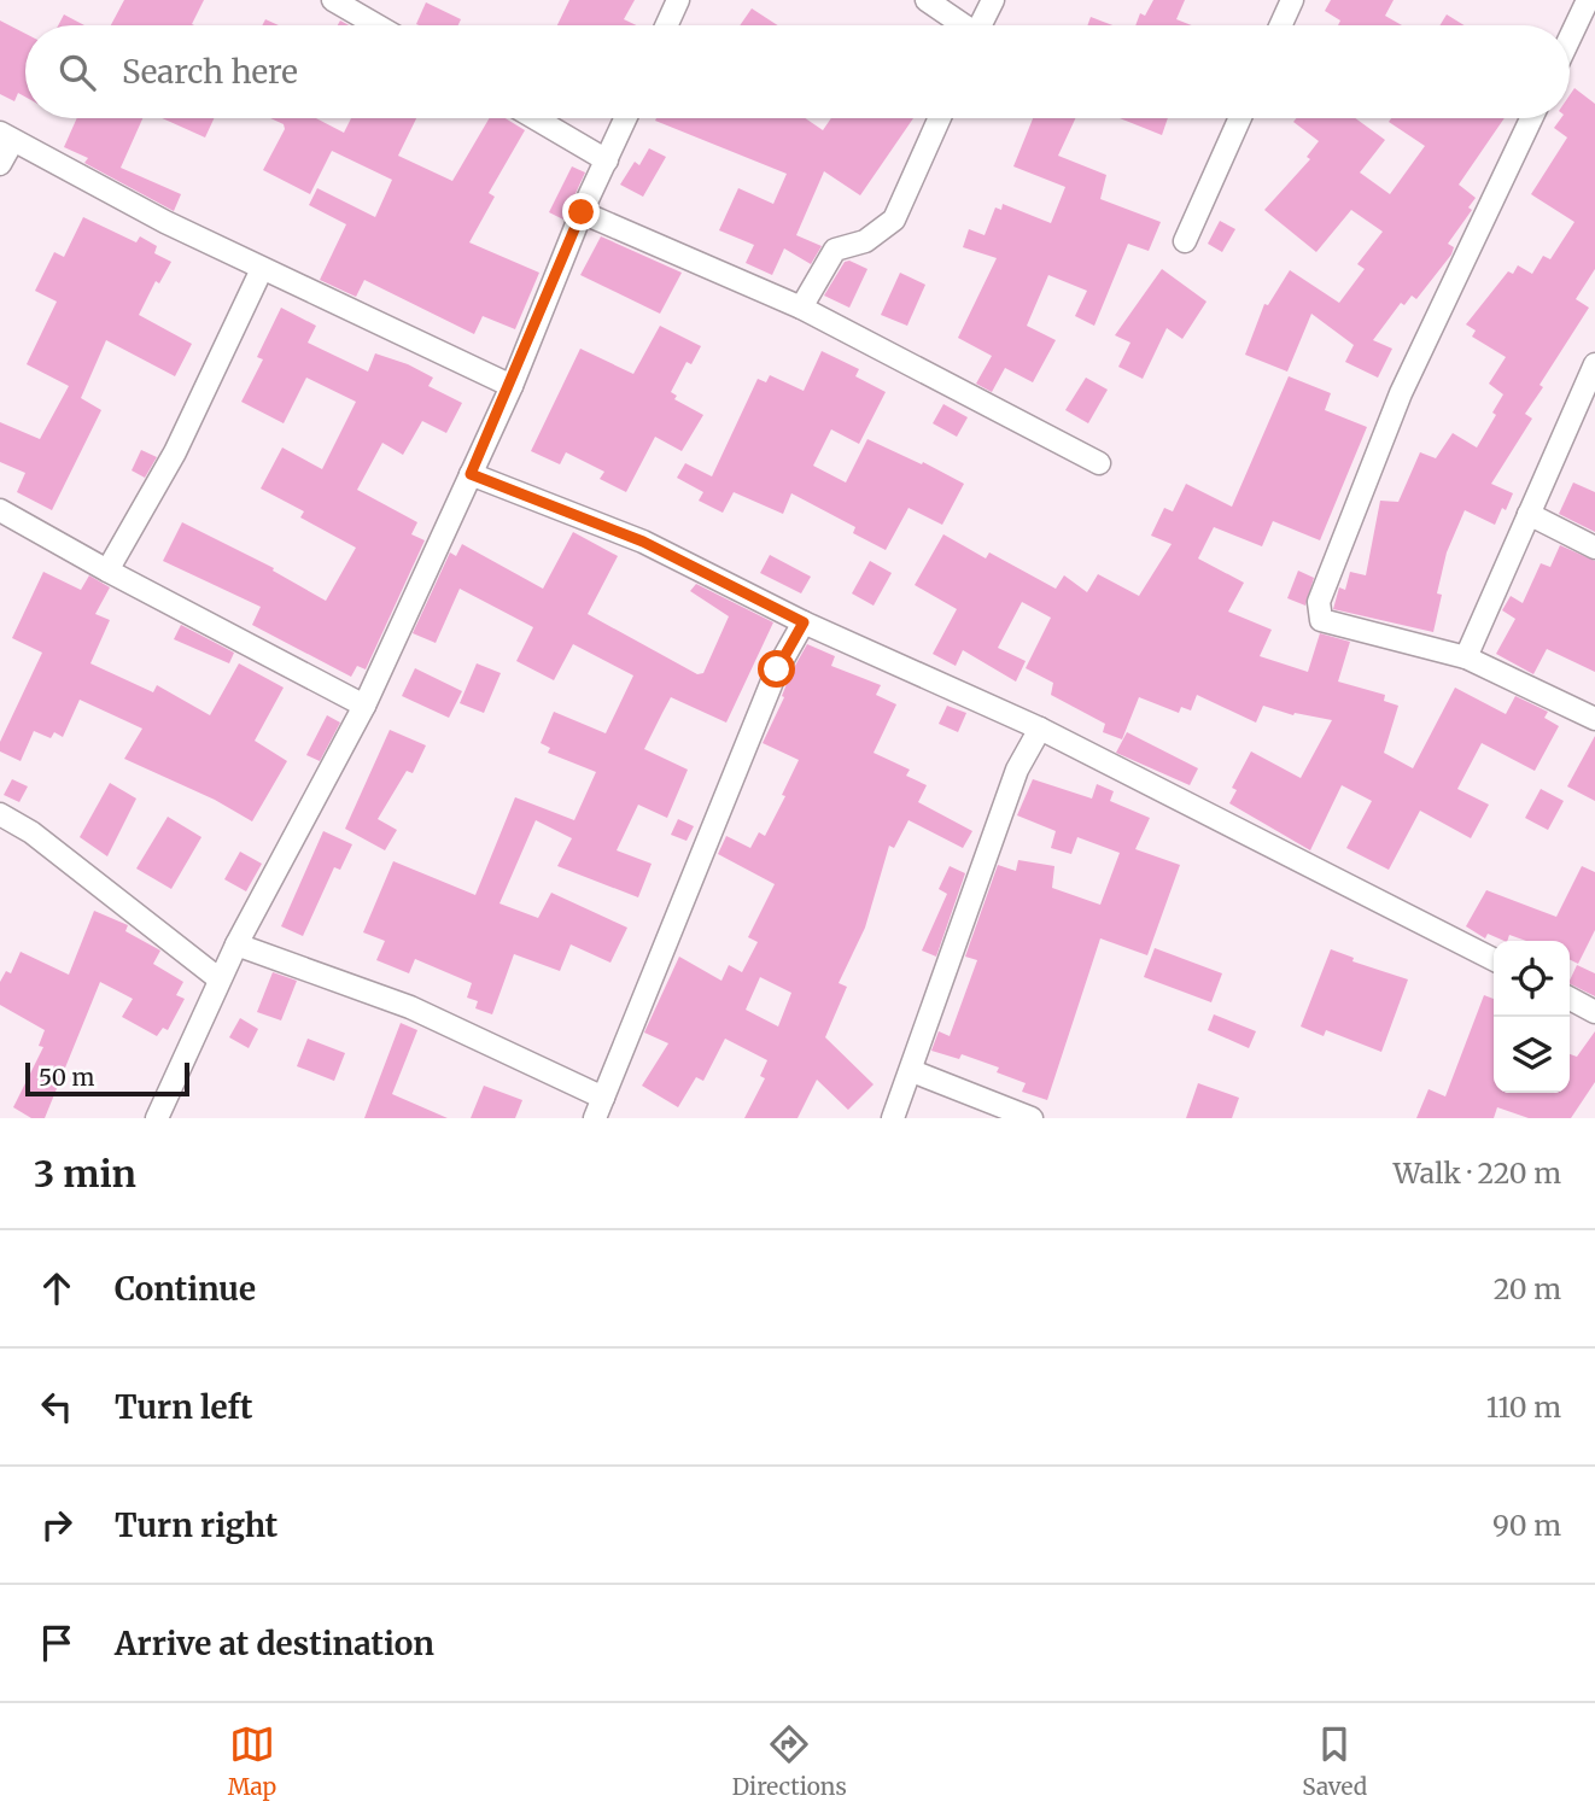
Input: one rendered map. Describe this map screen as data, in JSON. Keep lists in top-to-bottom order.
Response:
{
  "scale_bar": "50 m",
  "page": {
    "search": "Search here",
    "scale": "50 m",
    "heading": ["3 min", "Walk · 220 m"],
    "list": [
      ["Continue", "20 m"],
      ["Turn left", "110 m"],
      ["Turn right", "90 m"],
      "Arrive at destination"
    ],
    "nav": ["Map", "Directions", "Saved"]
  }
}
